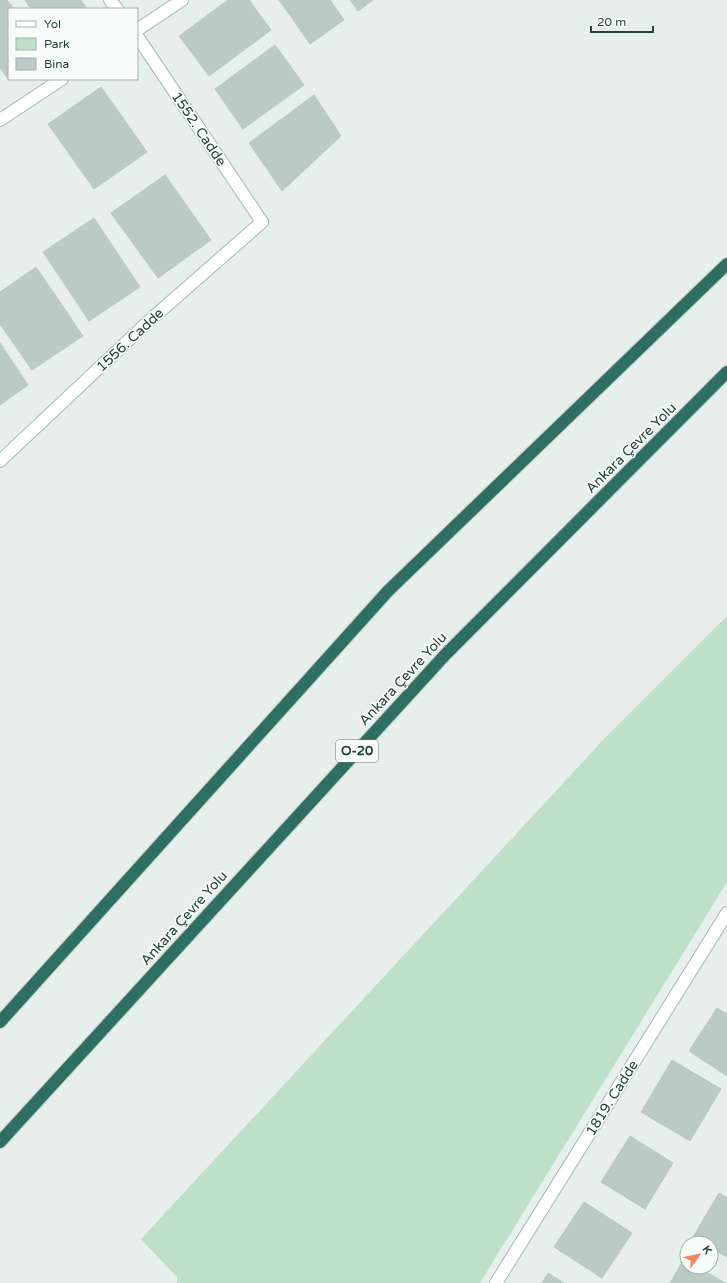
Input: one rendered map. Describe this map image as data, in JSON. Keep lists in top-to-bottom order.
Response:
{
  "streets": {
    "highway": ["Ankara Çevre Yolu", "O-20"],
    "street": ["1552. Cadde", "1556. Cadde", "1819. Cadde"]
  },
  "crossings": [
    ["1552. Cadde", "1556. Cadde"]
  ],
  "legend": ["Yol", "Park", "Bina"],
  "scale_bar": "20 m",
  "north": "top right"
}
